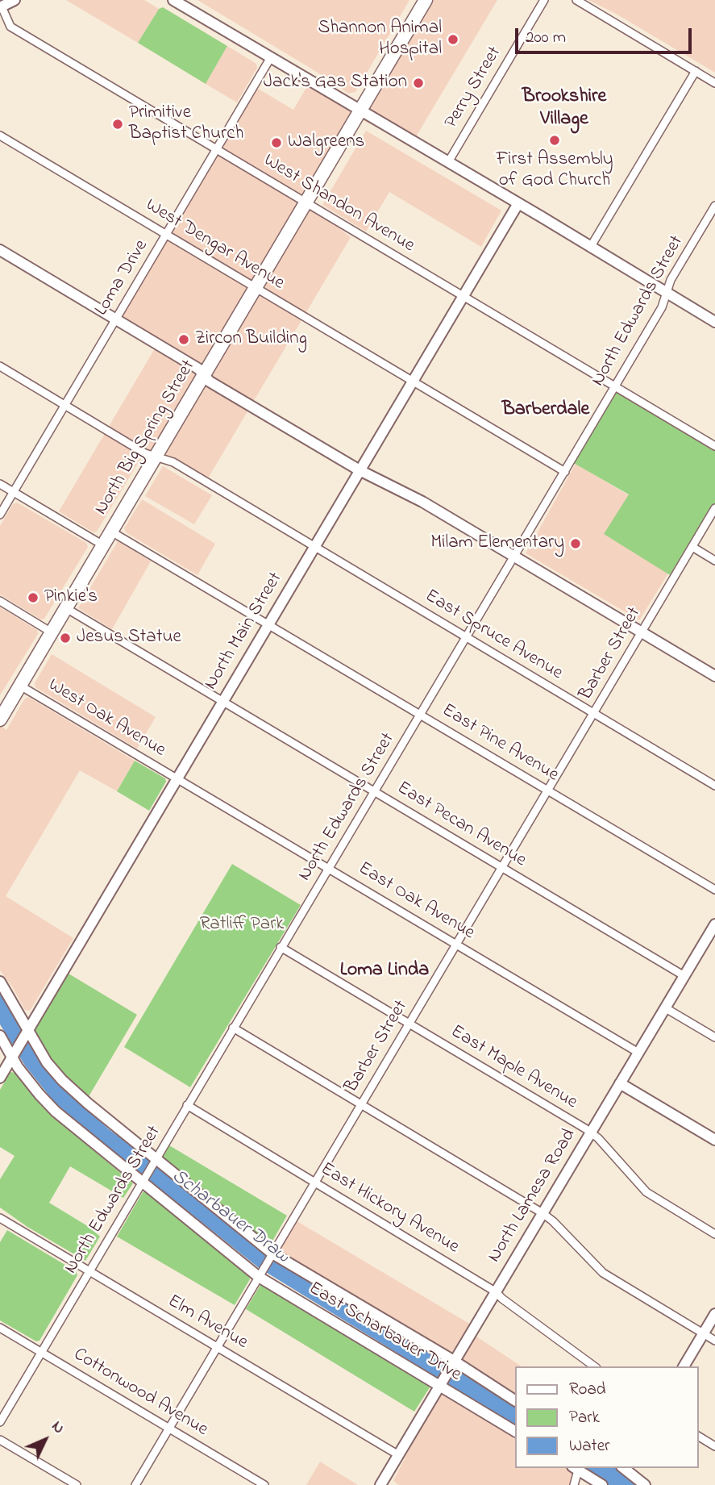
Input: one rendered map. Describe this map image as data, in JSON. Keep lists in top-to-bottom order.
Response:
{
  "streets": {
    "highway": ["North Big Spring Street"],
    "main road": ["North Main Street", "North Lamesa Road", "East Scharbauer Drive"],
    "street": [
      "Perry Street",
      "West Shandon Avenue",
      "West Dengar Avenue",
      "Loma Drive",
      "North Edwards Street",
      "East Spruce Avenue",
      "Barber Street",
      "West Oak Avenue",
      "East Pine Avenue",
      "East Pecan Avenue",
      "East Oak Avenue",
      "East Maple Avenue",
      "East Hickory Avenue",
      "Elm Avenue",
      "Cottonwood Avenue"
    ]
  },
  "crossings": [
    ["West Shandon Avenue", "Loma Drive"],
    ["West Shandon Avenue", "North Edwards Street"],
    ["West Shandon Avenue", "North Big Spring Street"],
    ["West Shandon Avenue", "North Main Street"],
    ["West Dengar Avenue", "Loma Drive"],
    ["West Dengar Avenue", "North Edwards Street"],
    ["West Dengar Avenue", "North Big Spring Street"],
    ["West Dengar Avenue", "North Main Street"],
    ["Loma Drive", "East Spruce Avenue"],
    ["North Edwards Street", "East Spruce Avenue"],
    ["North Edwards Street", "East Pine Avenue"],
    ["North Edwards Street", "East Pecan Avenue"],
    ["North Edwards Street", "East Oak Avenue"],
    ["North Edwards Street", "East Maple Avenue"],
    ["North Edwards Street", "East Hickory Avenue"],
    ["North Edwards Street", "Elm Avenue"],
    ["North Edwards Street", "East Scharbauer Drive"],
    ["North Edwards Street", "Cottonwood Avenue"],
    ["North Big Spring Street", "East Spruce Avenue"],
    ["North Big Spring Street", "West Oak Avenue"],
    ["North Big Spring Street", "East Pine Avenue"],
    ["North Big Spring Street", "East Pecan Avenue"],
    ["North Main Street", "East Spruce Avenue"],
    ["North Main Street", "West Oak Avenue"],
    ["North Main Street", "East Pine Avenue"],
    ["North Main Street", "East Pecan Avenue"],
    ["North Main Street", "East Oak Avenue"],
    ["North Main Street", "East Scharbauer Drive"],
    ["East Spruce Avenue", "Barber Street"],
    ["Barber Street", "East Pine Avenue"],
    ["Barber Street", "East Pecan Avenue"],
    ["Barber Street", "East Oak Avenue"],
    ["Barber Street", "East Maple Avenue"],
    ["Barber Street", "East Hickory Avenue"],
    ["Barber Street", "Elm Avenue"],
    ["Barber Street", "East Scharbauer Drive"],
    ["Barber Street", "Cottonwood Avenue"],
    ["West Oak Avenue", "East Oak Avenue"],
    ["East Pecan Avenue", "North Lamesa Road"],
    ["East Oak Avenue", "North Lamesa Road"],
    ["East Maple Avenue", "North Lamesa Road"],
    ["North Lamesa Road", "East Hickory Avenue"],
    ["North Lamesa Road", "Elm Avenue"],
    ["North Lamesa Road", "East Scharbauer Drive"]
  ],
  "districts": ["Brookshire Village", "Barberdale", "Loma Linda"],
  "water": ["Scharbauer Draw"],
  "parks": ["Ratliff Park"],
  "places": [
    "Shannon Animal Hospital",
    "Jack's Gas Station",
    "Primitive Baptist Church",
    "First Assembly of God Church",
    "Walgreens",
    "Zircon Building",
    "Milam Elementary",
    "Pinkie's",
    "Jesus Statue"
  ],
  "legend": ["Road", "Park", "Water"],
  "scale_bar": "200 m",
  "north": "top right"
}
